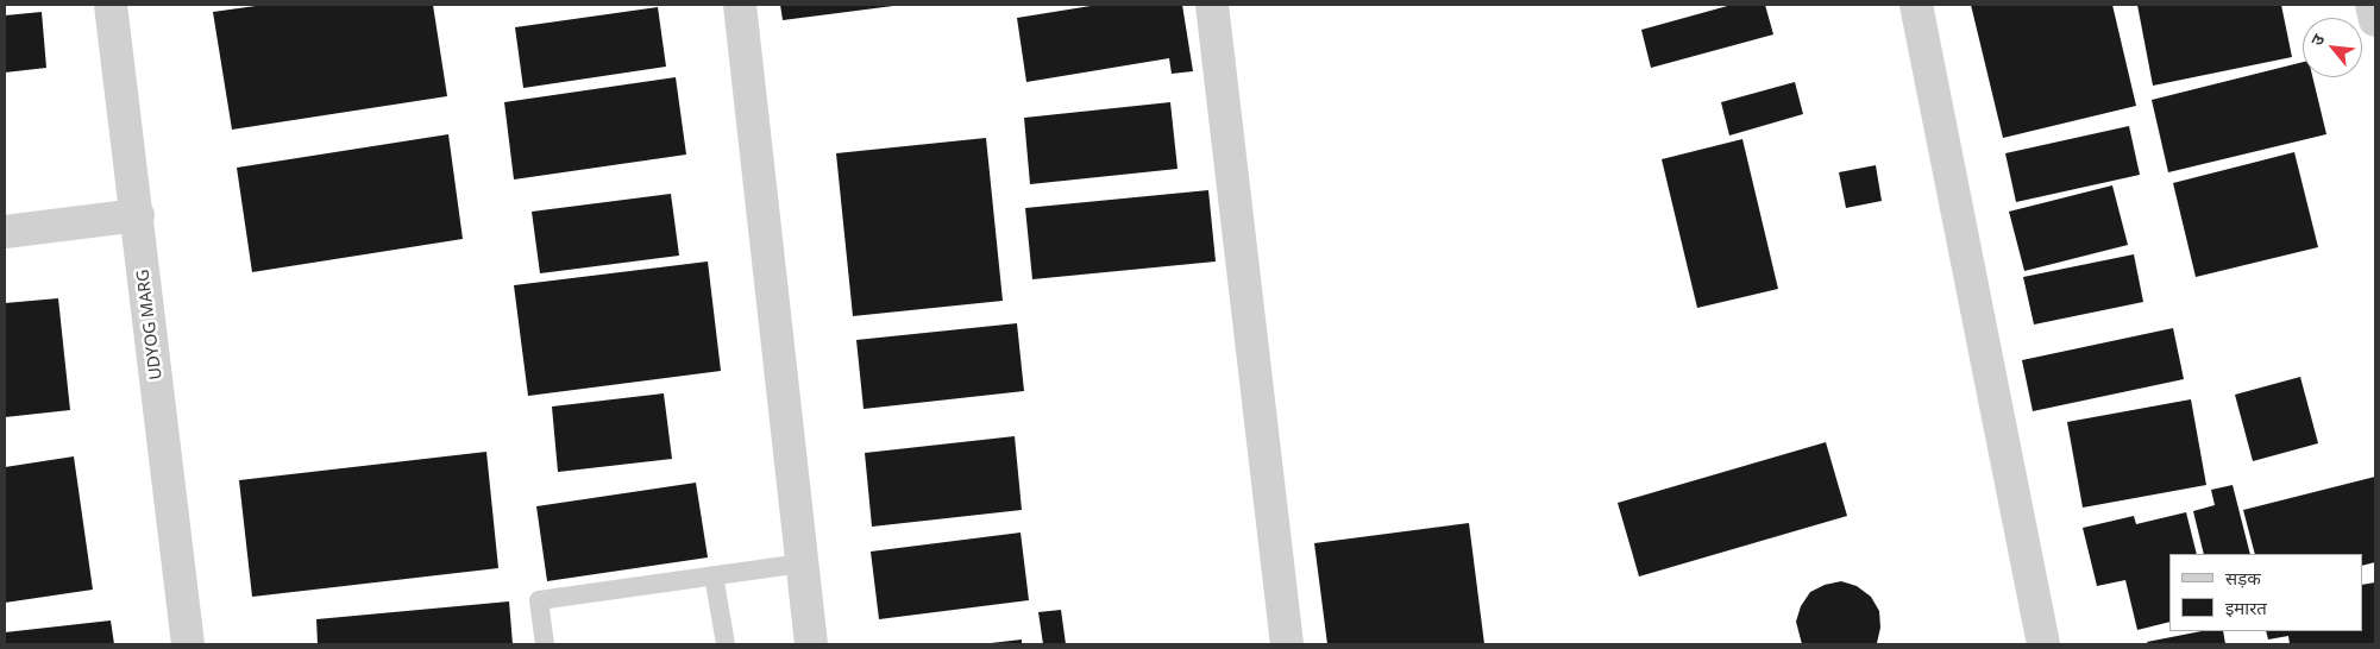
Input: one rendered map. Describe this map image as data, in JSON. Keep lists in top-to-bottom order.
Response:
{
  "streets": {
    "street": ["UDYOG MARG"]
  },
  "legend": ["सड़क", "इमारत"],
  "north": "top left"
}
